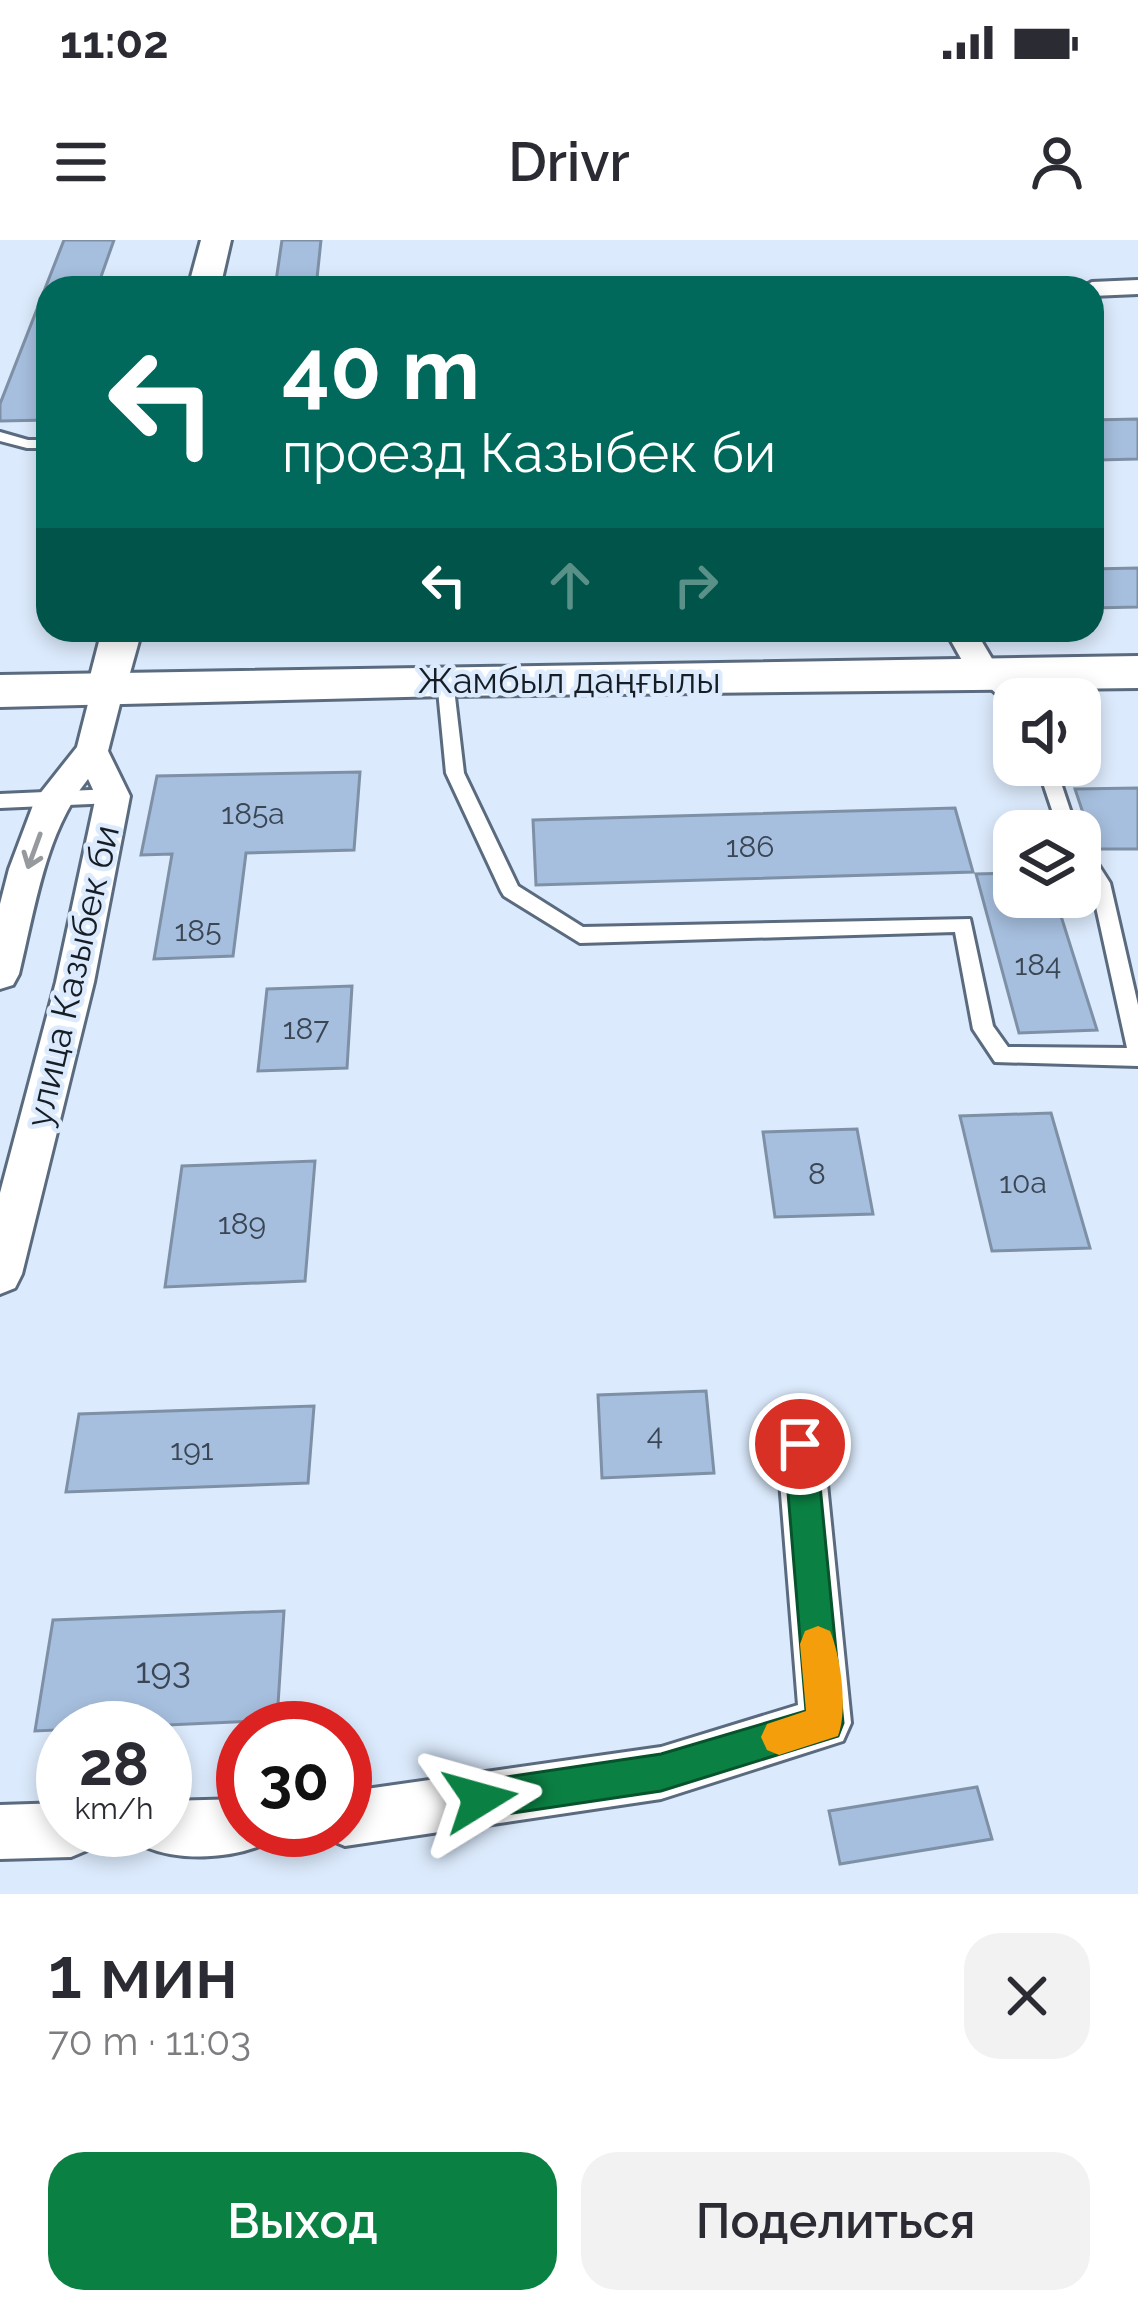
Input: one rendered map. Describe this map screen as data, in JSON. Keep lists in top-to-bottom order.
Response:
{
  "streets": {
    "main road": ["Жамбыл даңғылы"],
    "street": ["улица Казыбек би"]
  },
  "crossings": [
    ["Жамбыл даңғылы", "улица Казыбек би"]
  ],
  "house_numbers": [
    "185а",
    "186",
    "185",
    "184",
    "187",
    "8",
    "10а",
    "189",
    "4",
    "191",
    "193"
  ],
  "page": {
    "status": "11:02",
    "header": "Drivr",
    "turn": ["40 m", "проезд Казыбек би"],
    "speed": "28 km/h",
    "limit": "30",
    "heading": ["1 мин", "70 m · 11:03"],
    "buttons": ["Выход", "Поделиться"]
  }
}
